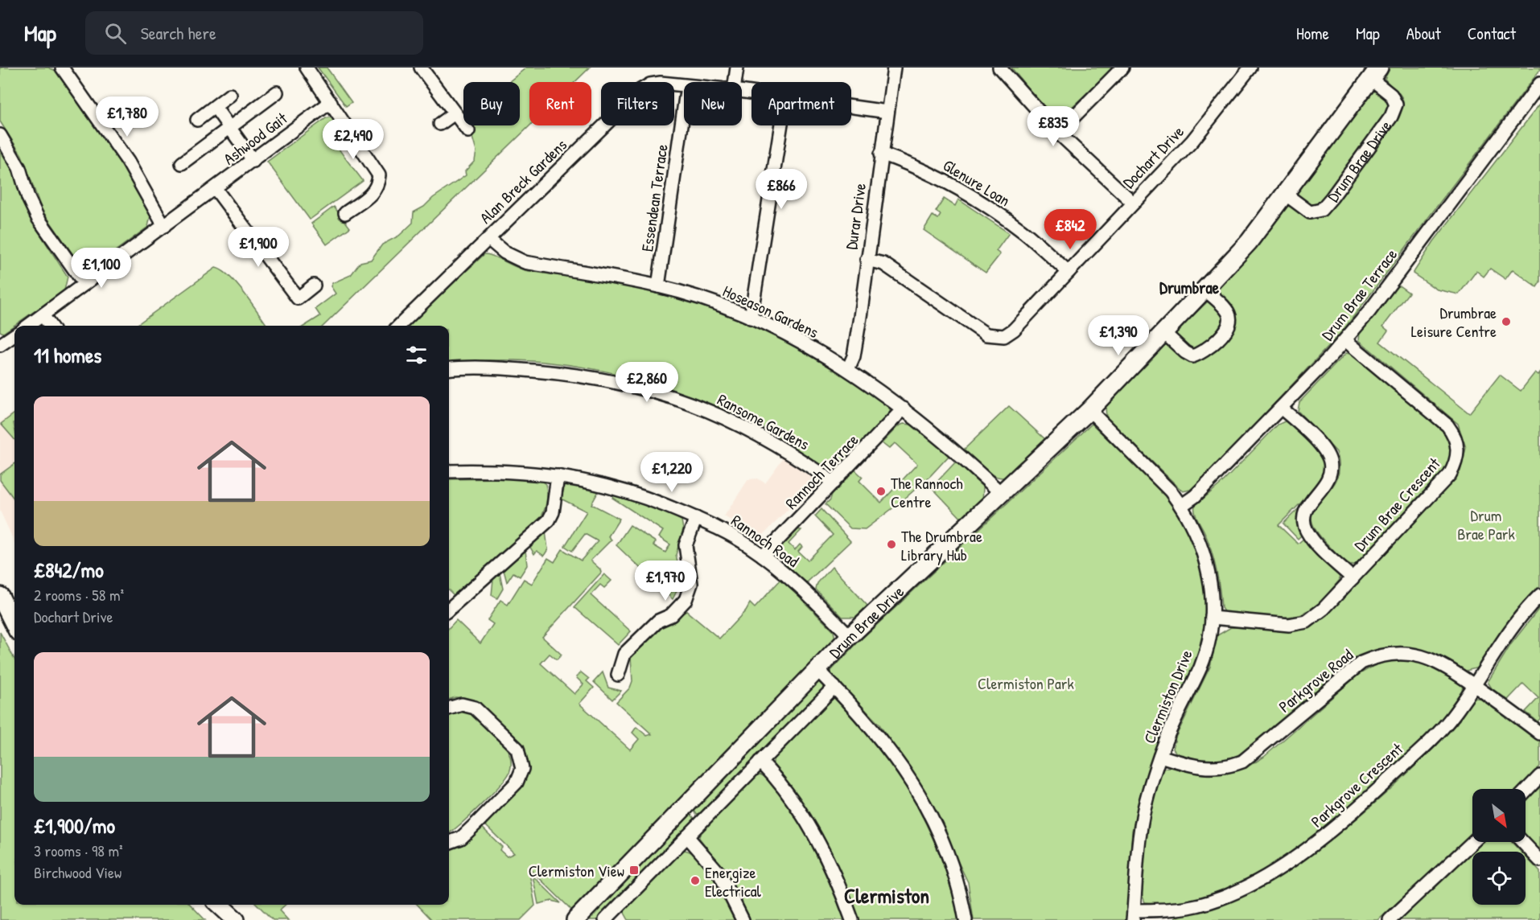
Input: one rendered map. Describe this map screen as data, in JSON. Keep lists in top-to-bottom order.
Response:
{
  "streets": {
    "street": [
      "Ashwood Gait",
      "Dochart Drive",
      "Drum Brae Drive",
      "Alan Breck Gardens",
      "Glenure Loan",
      "Essendean Terrace",
      "Durar Drive",
      "Drum Brae Terrace",
      "Hoseason Gardens",
      "Ransome Gardens",
      "Rannoch Terrace",
      "Drum Brae Crescent",
      "Rannoch Road",
      "Parkgrove Road",
      "Clermiston Drive",
      "Parkgrove Crescent"
    ]
  },
  "crossings": [
    ["Dochart Drive", "Glenure Loan"],
    ["Dochart Drive", "Durar Drive"],
    ["Drum Brae Drive", "Hoseason Gardens"],
    ["Drum Brae Drive", "Rannoch Road"],
    ["Drum Brae Drive", "Clermiston Drive"],
    ["Alan Breck Gardens", "Durar Drive"],
    ["Alan Breck Gardens", "Hoseason Gardens"],
    ["Glenure Loan", "Durar Drive"],
    ["Essendean Terrace", "Hoseason Gardens"],
    ["Durar Drive", "Hoseason Gardens"],
    ["Drum Brae Terrace", "Drum Brae Crescent"],
    ["Drum Brae Terrace", "Clermiston Drive"],
    ["Hoseason Gardens", "Rannoch Terrace"],
    ["Ransome Gardens", "Rannoch Terrace"],
    ["Rannoch Terrace", "Rannoch Road"],
    ["Drum Brae Crescent", "Clermiston Drive"],
    ["Parkgrove Road", "Clermiston Drive"],
    ["Parkgrove Road", "Parkgrove Crescent"],
    ["Clermiston Drive", "Parkgrove Crescent"]
  ],
  "districts": ["Drumbrae", "Clermiston"],
  "parks": ["Drum Brae Park", "Clermiston Park"],
  "places": {
    "other": [
      "Drumbrae Leisure Centre",
      "The Rannoch Centre",
      "The Drumbrae Library Hub",
      "Energize Electrical"
    ],
    "transit": ["Clermiston View"]
  },
  "north": "bottom right",
  "page": {
    "header": "Map",
    "search": "Search here",
    "nav": [
      "Home",
      "Map",
      "About",
      "Contact"
    ],
    "chip": [
      "Buy",
      "Rent",
      "Filters",
      "New",
      "Apartment"
    ],
    "price": [
      "£1,780",
      "£835",
      "£2,490",
      "£866",
      "£842",
      "£1,900",
      "£1,100",
      "£1,390",
      "£2,860",
      "£1,220",
      "£1,970"
    ],
    "heading": "11 homes",
    "list": [
      {
        "name": "£842/mo",
        "note": "2 rooms · 58 m² · Dochart Drive"
      },
      {
        "name": "£1,900/mo",
        "note": "3 rooms · 98 m² · Birchwood View"
      }
    ]
  }
}
